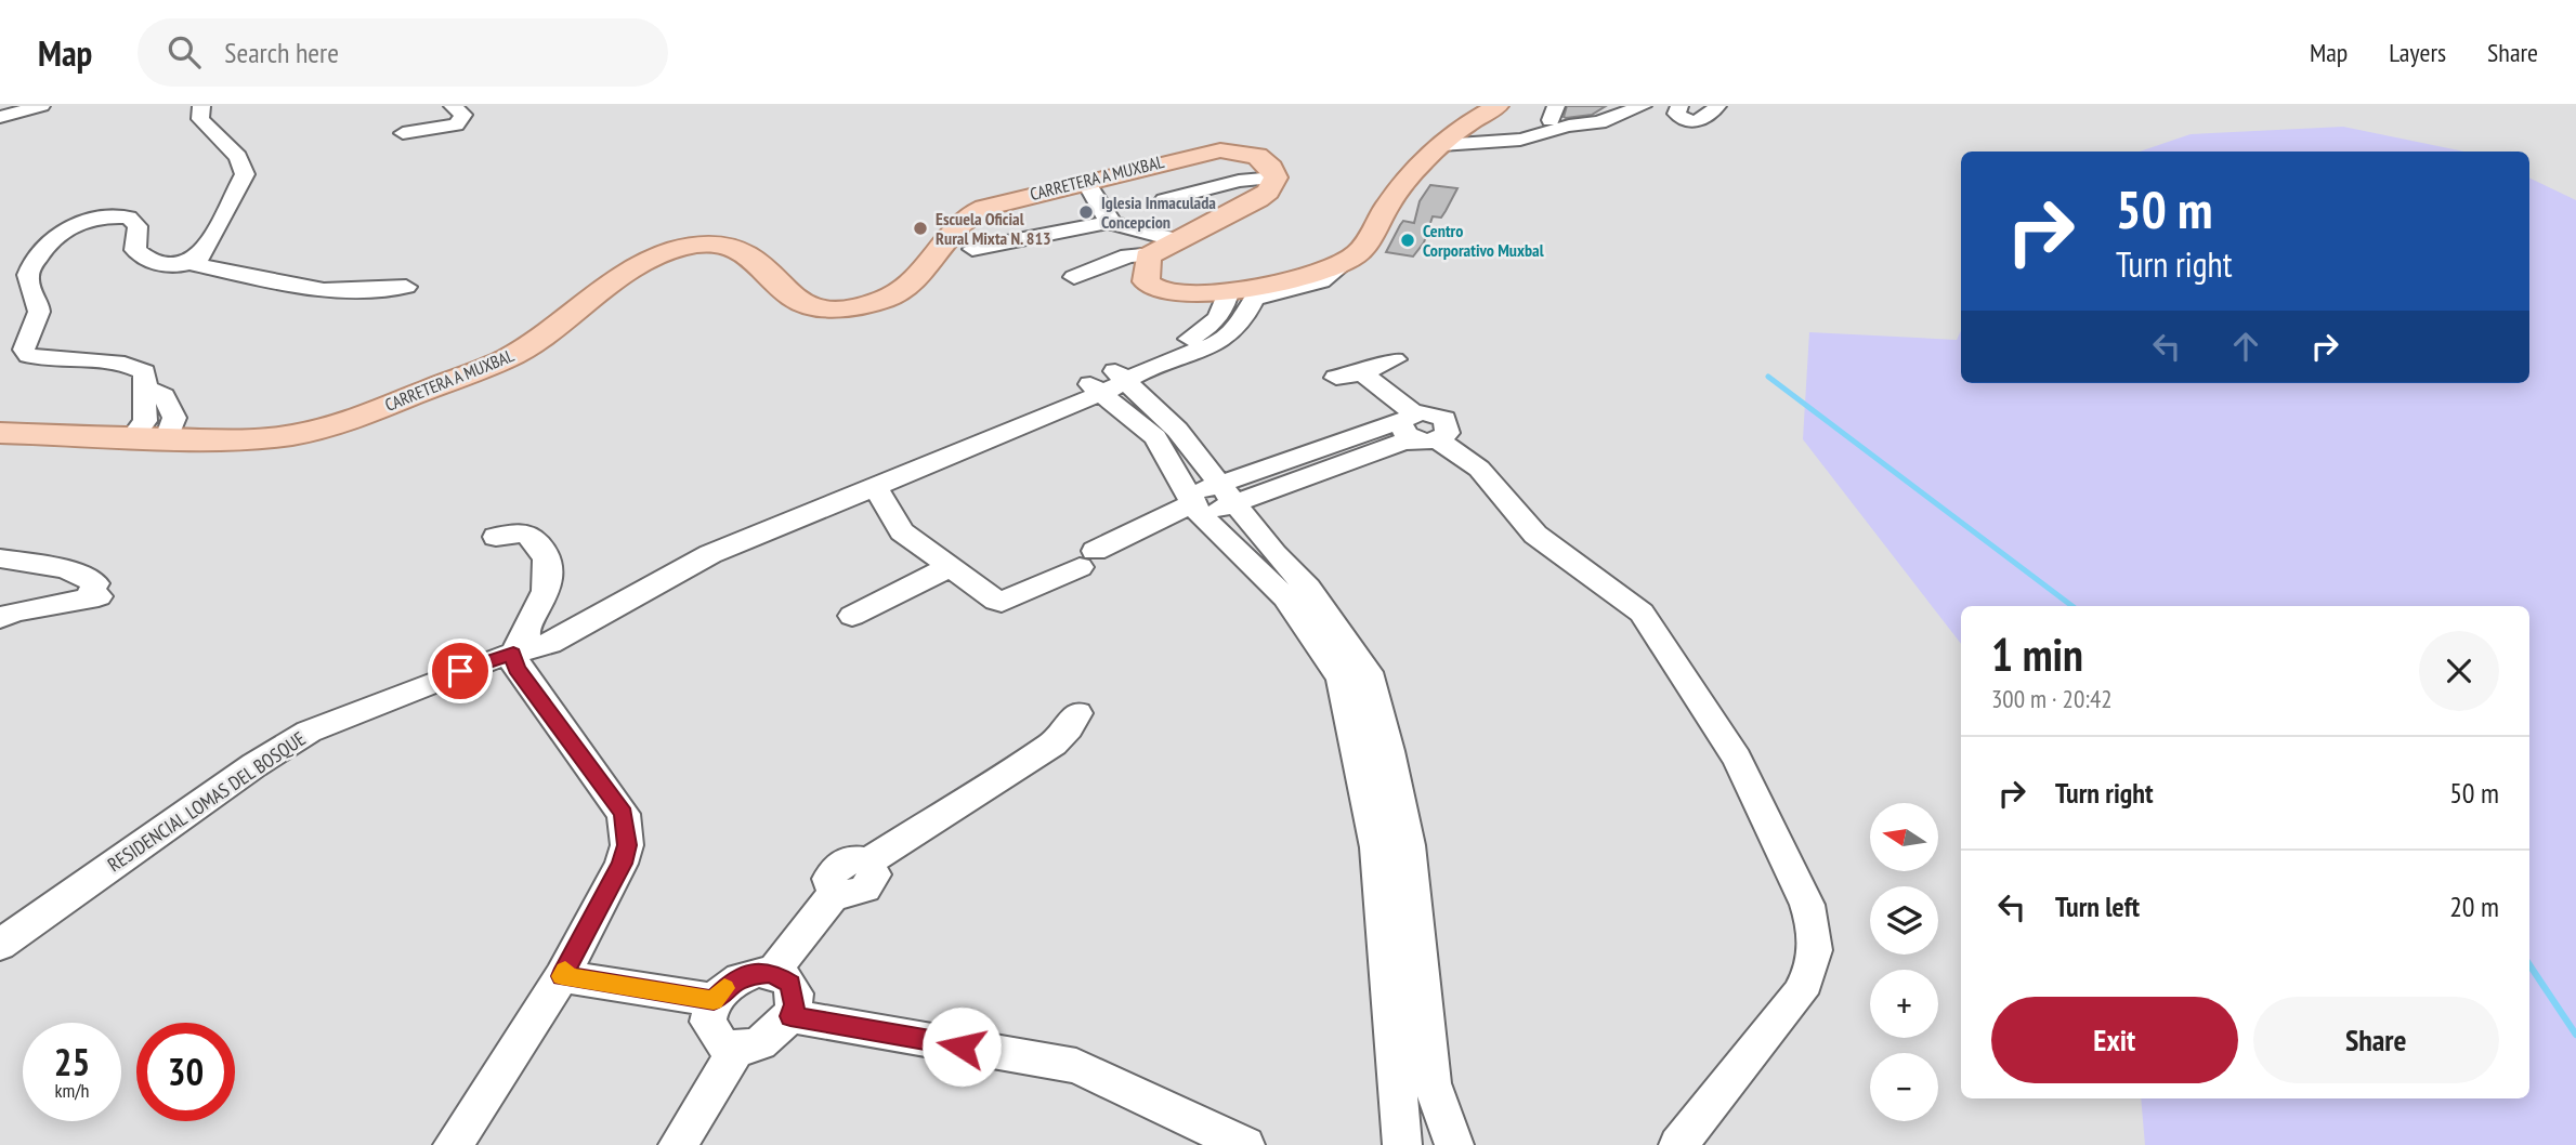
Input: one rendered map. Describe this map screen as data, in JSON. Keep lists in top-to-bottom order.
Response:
{
  "streets": {
    "main road": ["CARRETERA A MUXBAL"],
    "street": ["RESIDENCIAL LOMAS DEL BOSQUE"]
  },
  "places": ["Iglesia Inmaculada Concepcion", "Escuela Oficial Rural Mixta N. 813", "Centro Corporativo Muxbal"],
  "north": "left",
  "page": {
    "header": "Map",
    "search": "Search here",
    "nav": ["Map", "Layers", "Share"],
    "turn": ["50 m", "Turn right"],
    "heading": ["1 min", "300 m · 20:42"],
    "list": [
      {
        "name": "Turn right",
        "value": "50 m"
      },
      {
        "name": "Turn left",
        "value": "20 m"
      }
    ],
    "map_buttons": ["+", "−"],
    "buttons": ["Exit", "Share"],
    "speed": "25 km/h",
    "limit": "30"
  }
}
